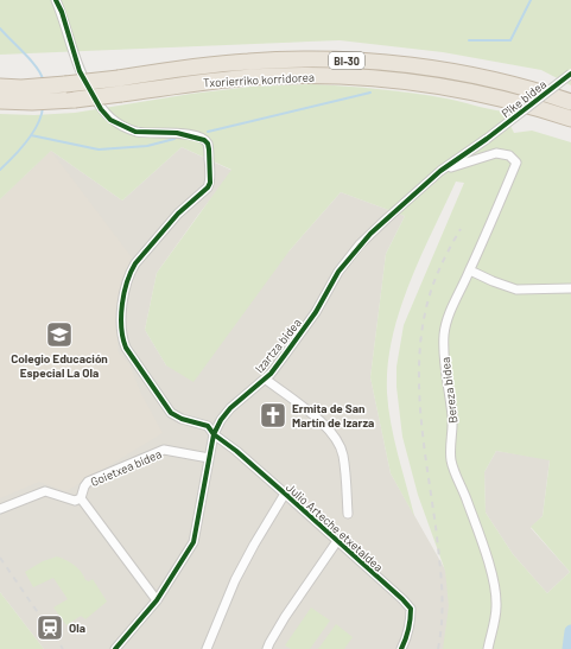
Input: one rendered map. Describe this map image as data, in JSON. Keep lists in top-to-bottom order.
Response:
{
  "streets": {
    "highway": ["BI-30", "Txorierriko korridorea"],
    "street": [
      "Pike bidea",
      "Izartza bidea",
      "Bereza bidea",
      "Goietxea bidea",
      "Julio Arteche etxetaldea"
    ]
  },
  "crossings": [
    ["Pike bidea", "Izartza bidea"],
    ["Izartza bidea", "Bereza bidea"],
    ["Izartza bidea", "Goietxea bidea"],
    ["Izartza bidea", "Julio Arteche etxetaldea"]
  ],
  "places": {
    "school or university": ["Colegio Educación Especial La Ola"],
    "church": ["Ermita de San Martín de Izarza"],
    "station": ["Ola"]
  }
}
